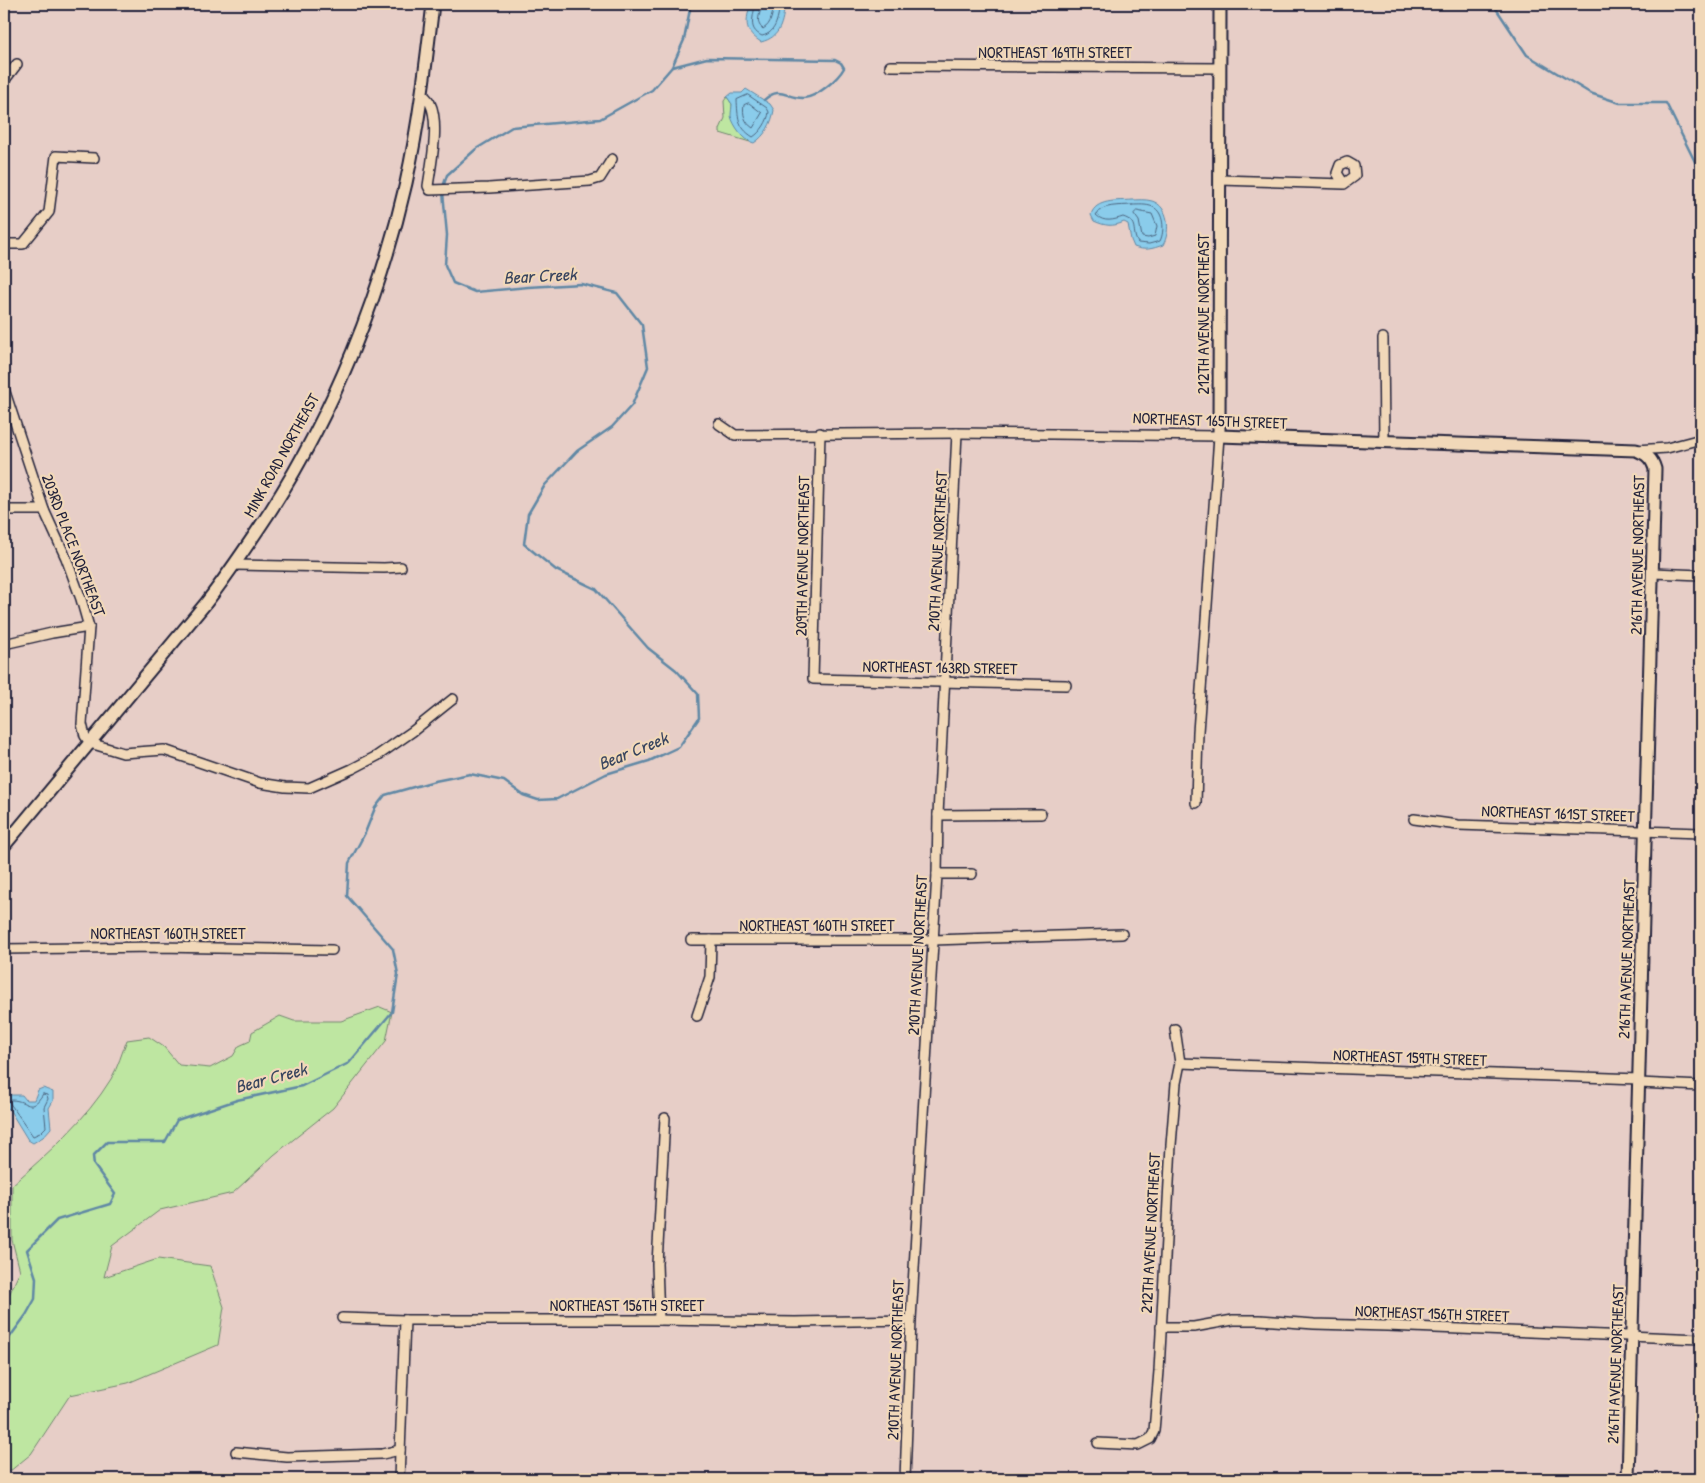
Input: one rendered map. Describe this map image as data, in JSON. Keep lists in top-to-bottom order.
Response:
{
  "streets": {
    "street": [
      "NORTHEAST 169TH STREET",
      "212TH AVENUE NORTHEAST",
      "NORTHEAST 165TH STREET",
      "MINK ROAD NORTHEAST",
      "203RD PLACE NORTHEAST",
      "210TH AVENUE NORTHEAST",
      "216TH AVENUE NORTHEAST",
      "209TH AVENUE NORTHEAST",
      "NORTHEAST 163RD STREET",
      "NORTHEAST 161ST STREET",
      "NORTHEAST 160TH STREET",
      "NORTHEAST 159TH STREET",
      "NORTHEAST 156TH STREET"
    ]
  },
  "crossings": [
    ["NORTHEAST 169TH STREET", "212TH AVENUE NORTHEAST"],
    ["212TH AVENUE NORTHEAST", "NORTHEAST 165TH STREET"],
    ["212TH AVENUE NORTHEAST", "NORTHEAST 159TH STREET"],
    ["212TH AVENUE NORTHEAST", "NORTHEAST 156TH STREET"],
    ["NORTHEAST 165TH STREET", "210TH AVENUE NORTHEAST"],
    ["NORTHEAST 165TH STREET", "216TH AVENUE NORTHEAST"],
    ["NORTHEAST 165TH STREET", "209TH AVENUE NORTHEAST"],
    ["MINK ROAD NORTHEAST", "203RD PLACE NORTHEAST"],
    ["210TH AVENUE NORTHEAST", "NORTHEAST 163RD STREET"],
    ["210TH AVENUE NORTHEAST", "NORTHEAST 160TH STREET"],
    ["210TH AVENUE NORTHEAST", "NORTHEAST 156TH STREET"],
    ["216TH AVENUE NORTHEAST", "NORTHEAST 161ST STREET"],
    ["216TH AVENUE NORTHEAST", "NORTHEAST 159TH STREET"],
    ["216TH AVENUE NORTHEAST", "NORTHEAST 156TH STREET"],
    ["209TH AVENUE NORTHEAST", "NORTHEAST 163RD STREET"]
  ],
  "water": ["Bear Creek"]
}
